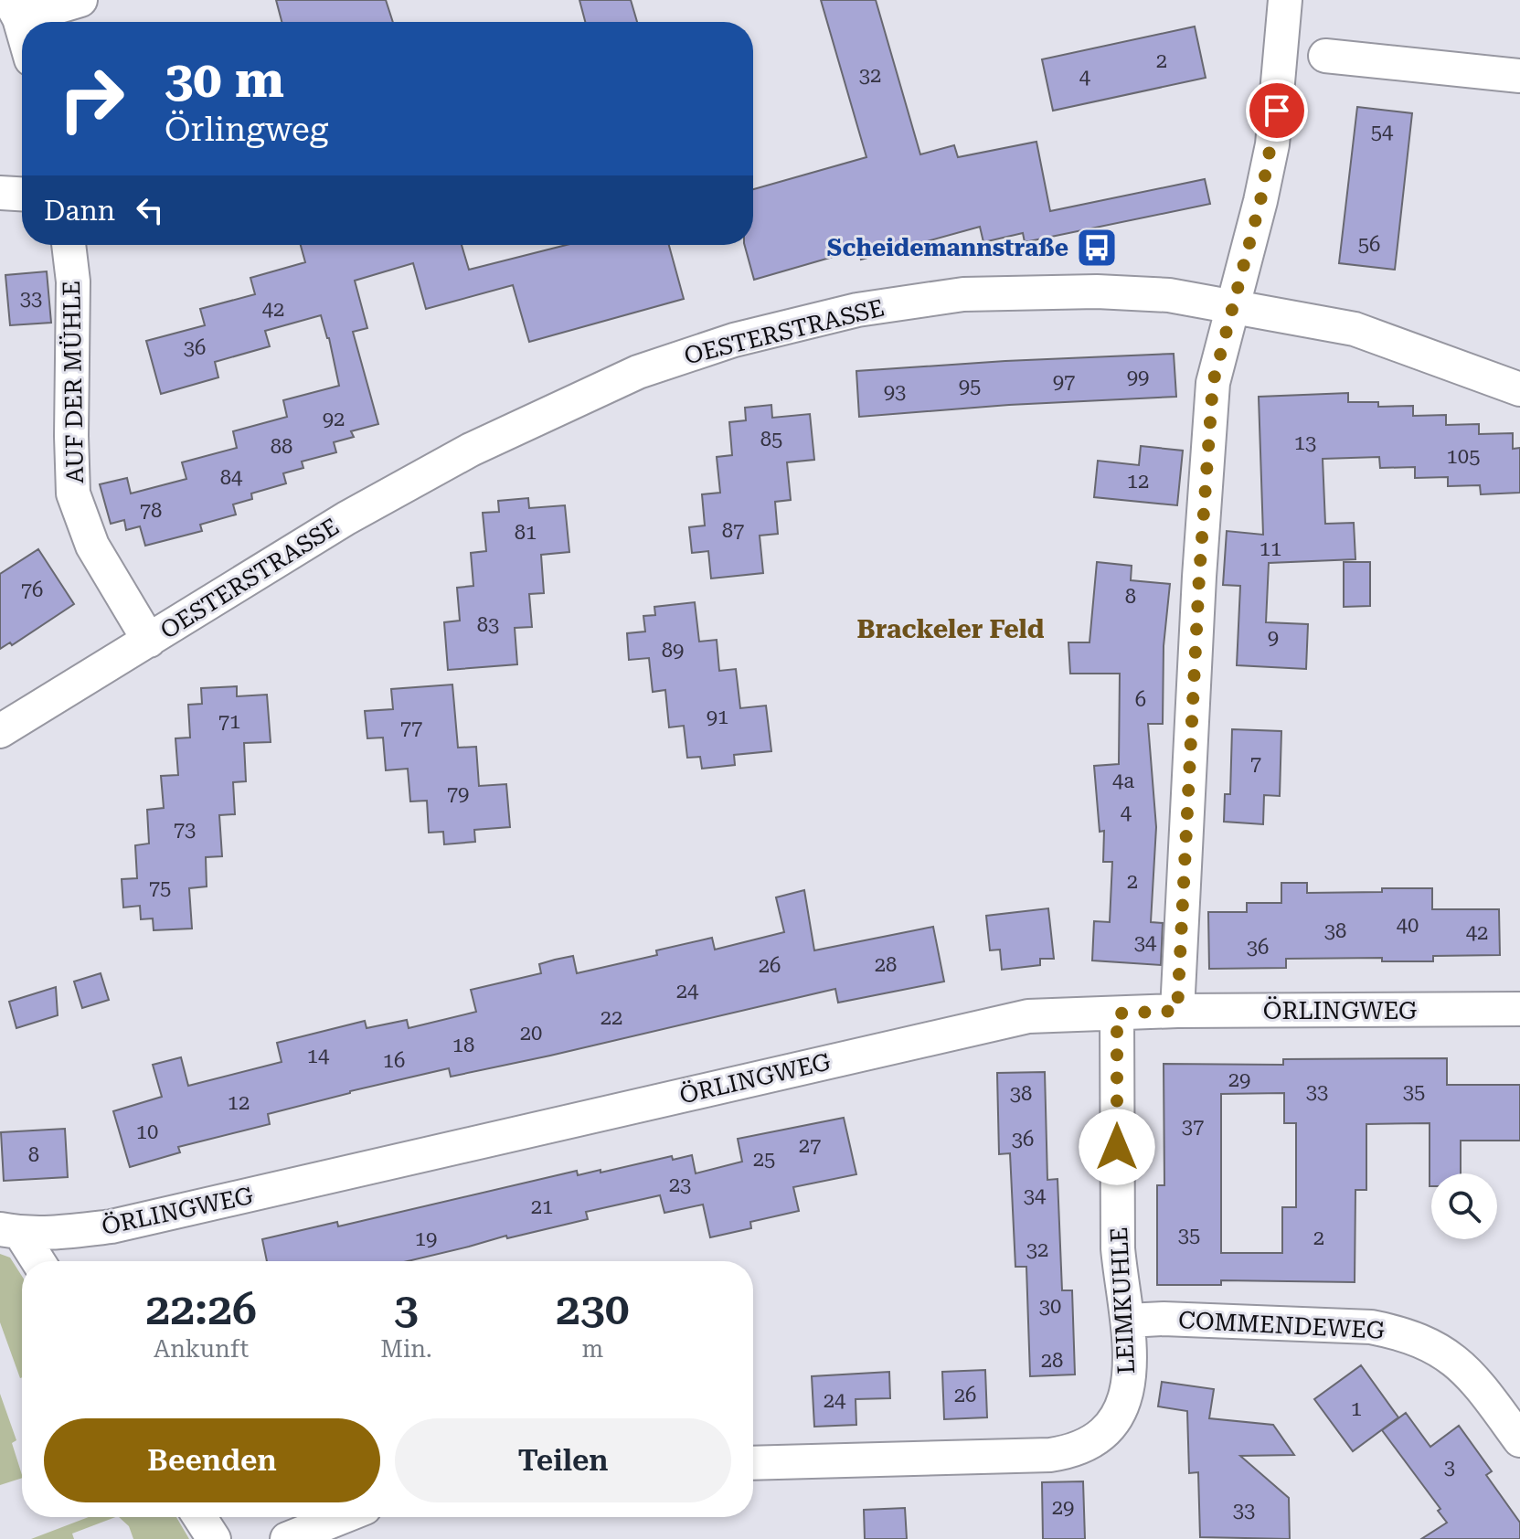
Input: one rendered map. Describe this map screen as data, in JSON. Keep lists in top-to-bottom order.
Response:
{
  "streets": {
    "street": [
      "OESTERSTRASSE",
      "AUF DER MÜHLE",
      "ÖRLINGWEG",
      "LEIMKUHLE",
      "COMMENDEWEG"
    ]
  },
  "crossings": [
    ["OESTERSTRASSE", "AUF DER MÜHLE"],
    ["ÖRLINGWEG", "LEIMKUHLE"],
    ["LEIMKUHLE", "COMMENDEWEG"]
  ],
  "districts": ["Brackeler Feld"],
  "places": {
    "bus stop": ["Scheidemannstraße"]
  },
  "house_numbers": [
    "2",
    "32",
    "4",
    "54",
    "56",
    "33",
    "42",
    "36",
    "99",
    "97",
    "95",
    "93",
    "92",
    "85",
    "13",
    "88",
    "105",
    "84",
    "12",
    "78",
    "87",
    "81",
    "11",
    "76",
    "8",
    "83",
    "9",
    "89",
    "6",
    "91",
    "71",
    "77",
    "7",
    "4a",
    "79",
    "4",
    "73",
    "2",
    "75",
    "40",
    "38",
    "42",
    "34",
    "36",
    "28",
    "26",
    "24",
    "22",
    "20",
    "18",
    "14",
    "16",
    "29",
    "33",
    "35",
    "38",
    "12",
    "37",
    "10",
    "36",
    "27",
    "8",
    "25",
    "23",
    "34",
    "21",
    "35",
    "2",
    "19",
    "32",
    "30",
    "28",
    "26",
    "24",
    "1",
    "3",
    "29",
    "33"
  ],
  "page": {
    "turn": ["30 m", "Örlingweg"],
    "then": "Dann",
    "eta": [
      "22:26",
      "Ankunft",
      "3",
      "Min.",
      "230",
      "m"
    ],
    "buttons": ["Beenden", "Teilen"]
  }
}
